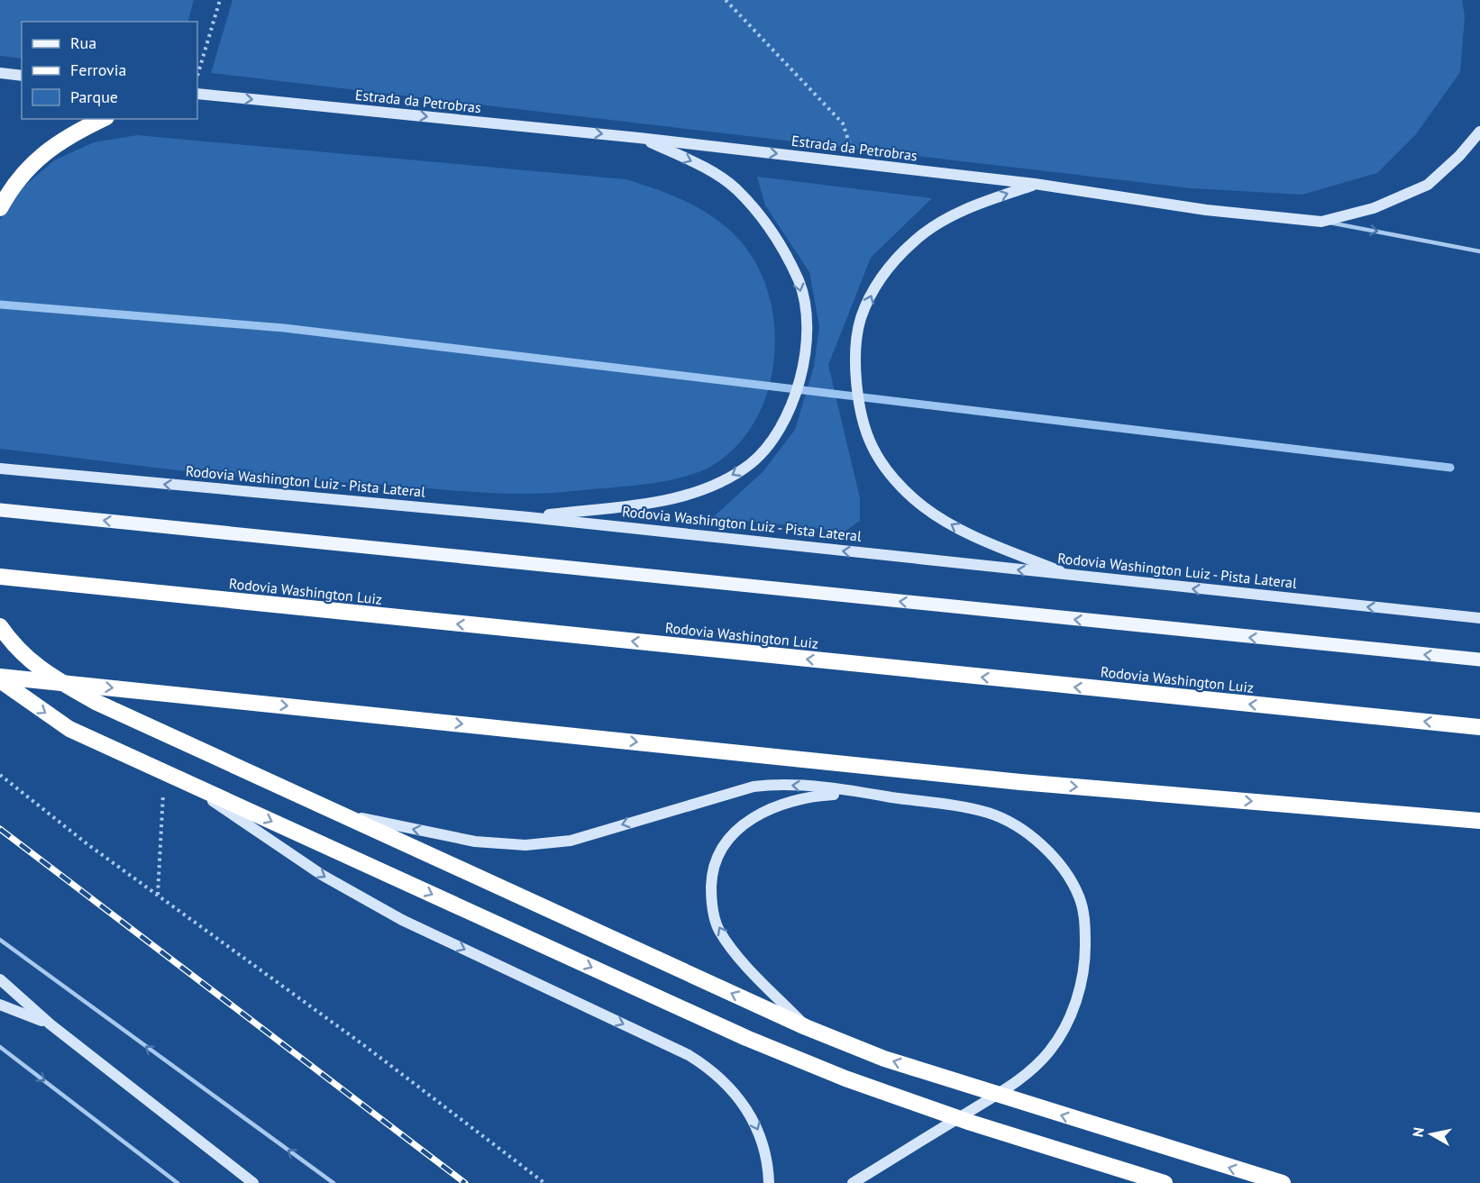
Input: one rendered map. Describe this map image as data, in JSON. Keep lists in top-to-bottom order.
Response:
{
  "streets": {
    "highway": ["Rodovia Washington Luiz"],
    "main road": ["Estrada da Petrobras", "Rodovia Washington Luiz - Pista Lateral"]
  },
  "one_way": ["Estrada da Petrobras"],
  "legend": ["Rua", "Ferrovia", "Parque"],
  "north": "left"
}
